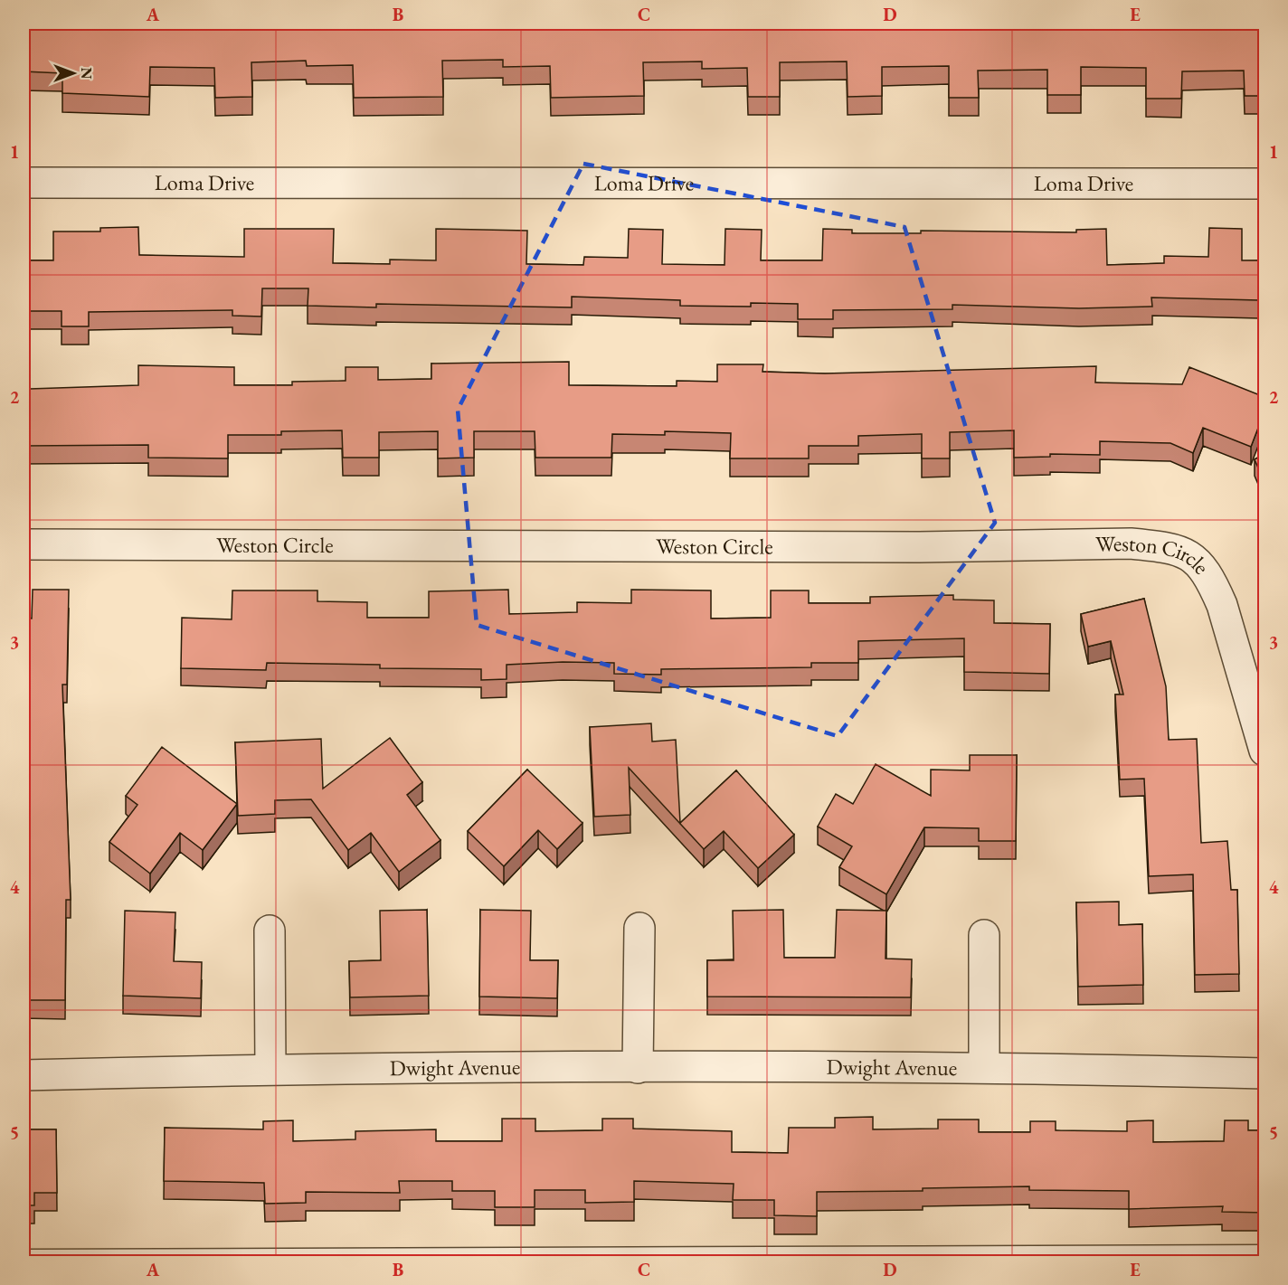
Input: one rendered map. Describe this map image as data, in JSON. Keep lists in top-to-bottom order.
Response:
{
  "streets": {
    "street": ["Loma Drive", "Weston Circle", "Dwight Avenue"]
  },
  "north": "right",
  "grid": {
    "columns": [
      "A",
      "B",
      "C",
      "D",
      "E"
    ],
    "rows": [
      "1",
      "2",
      "3",
      "4",
      "5"
    ]
  }
}
